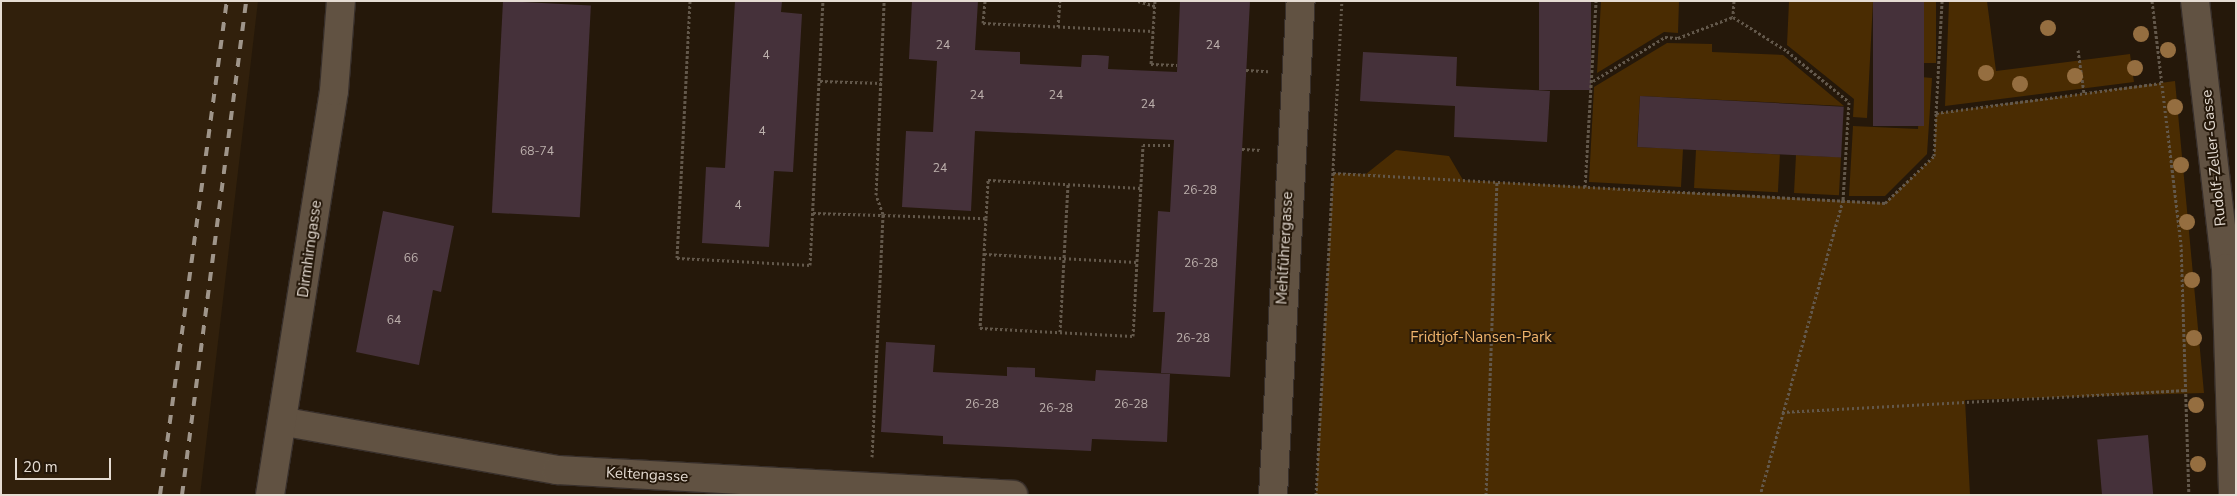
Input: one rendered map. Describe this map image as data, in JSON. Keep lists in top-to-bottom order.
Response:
{
  "streets": {
    "street": [
      "Rudolf-Zeller-Gasse",
      "Mehlführergasse",
      "Dirmhirngasse",
      "Keltengasse"
    ]
  },
  "crossings": [
    ["Dirmhirngasse", "Keltengasse"]
  ],
  "parks": ["Fridtjof-Nansen-Park"],
  "house_numbers": [
    "24",
    "24",
    "4",
    "24",
    "24",
    "24",
    "4",
    "68-74",
    "24",
    "26-28",
    "4",
    "66",
    "26-28",
    "64",
    "26-28",
    "26-28",
    "26-28",
    "26-28"
  ],
  "scale_bar": "20 m"
}
